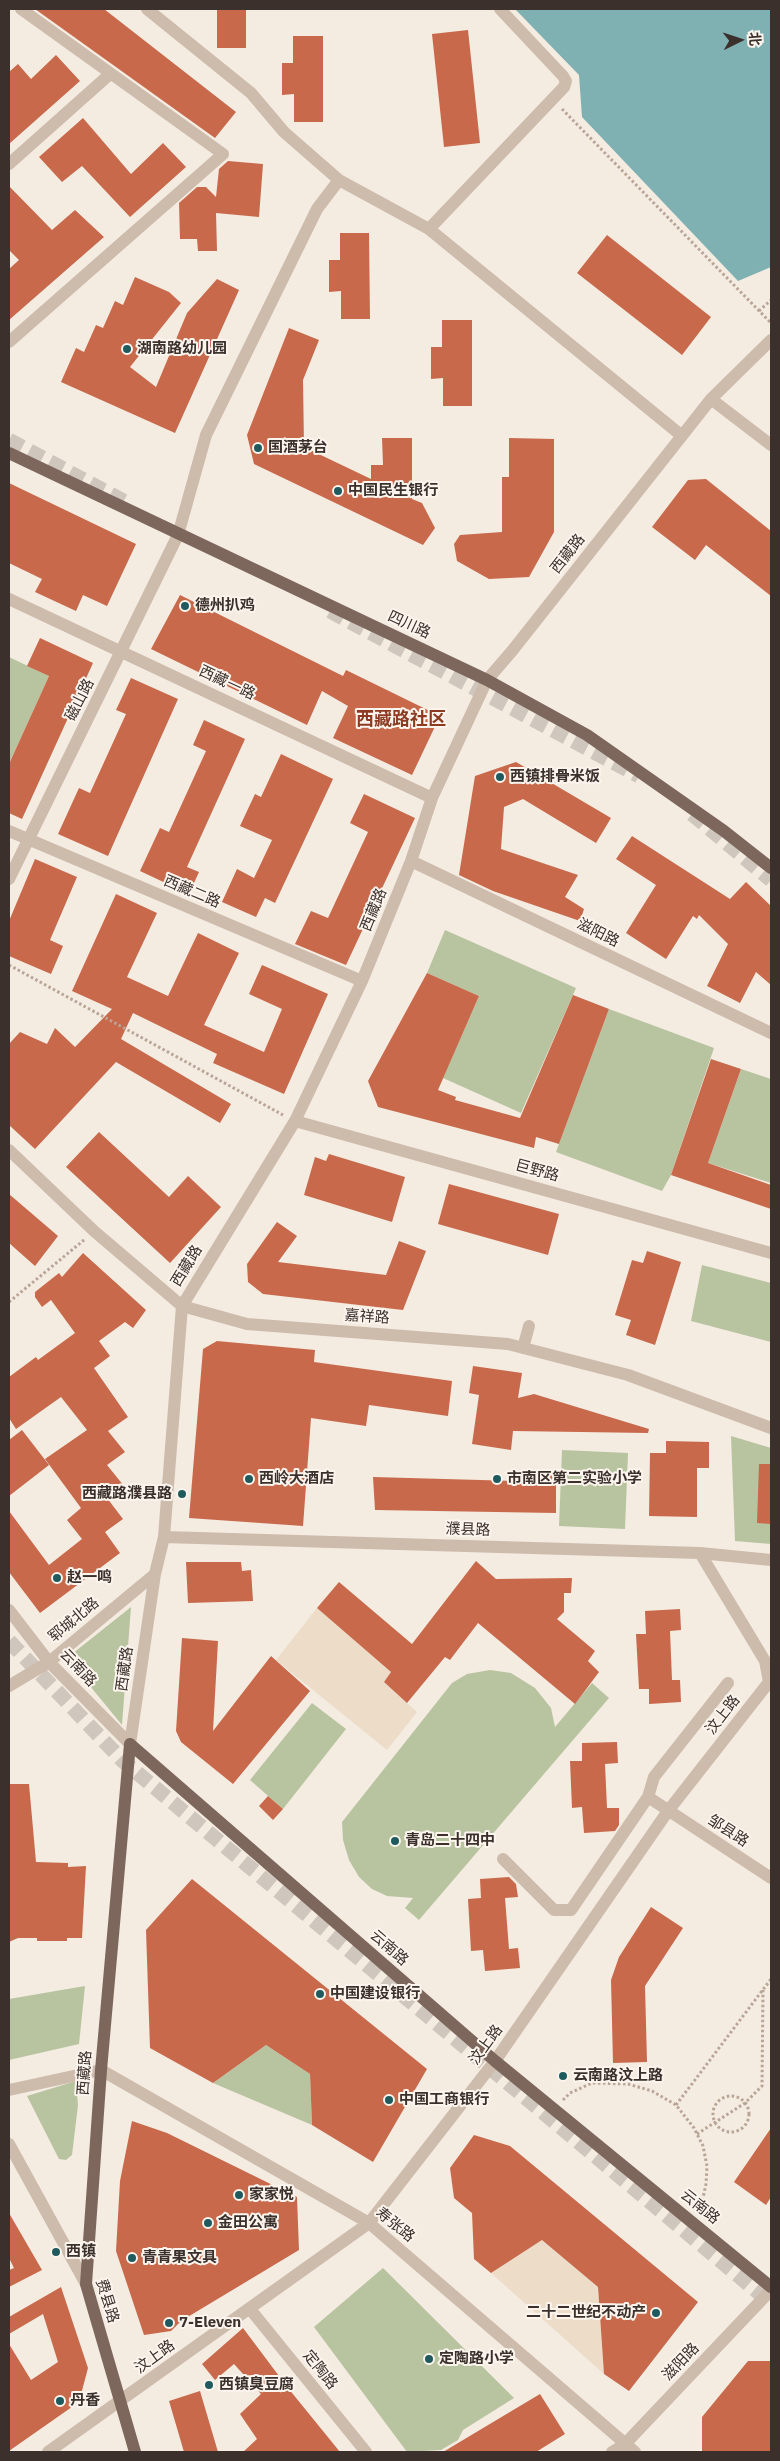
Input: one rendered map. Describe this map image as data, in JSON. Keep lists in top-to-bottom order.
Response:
{
  "streets": {
    "main road": [
      "西藏路",
      "四川路",
      "云南路",
      "费县路"
    ],
    "street": [
      "西藏一路",
      "磁山路",
      "西藏二路",
      "滋阳路",
      "巨野路",
      "嘉祥路",
      "濮县路",
      "郓城北路",
      "汶上路",
      "邹县路",
      "寿张路",
      "定陶路"
    ]
  },
  "crossings": [
    ["西藏路", "四川路"],
    ["西藏路", "西藏一路"],
    ["西藏路", "西藏二路"],
    ["西藏路", "滋阳路"],
    ["西藏路", "巨野路"],
    ["西藏路", "嘉祥路"],
    ["西藏路", "濮县路"],
    ["西藏路", "郓城北路"],
    ["西藏路", "云南路"],
    ["西藏路", "寿张路"],
    ["西藏路", "费县路"],
    ["四川路", "磁山路"],
    ["西藏一路", "磁山路"],
    ["磁山路", "西藏二路"],
    ["滋阳路", "云南路"],
    ["滋阳路", "寿张路"],
    ["濮县路", "汶上路"],
    ["郓城北路", "云南路"],
    ["云南路", "汶上路"],
    ["汶上路", "邹县路"],
    ["汶上路", "寿张路"],
    ["汶上路", "费县路"],
    ["汶上路", "定陶路"]
  ],
  "districts": ["西藏路社区"],
  "places": [
    "湖南路幼儿园",
    "国酒茅台",
    "中国民生银行",
    "德州扒鸡",
    "西镇排骨米饭",
    "西岭大酒店",
    "市南区第二实验小学",
    "西藏路濮县路",
    "赵一鸣",
    "青岛二十四中",
    "中国建设银行",
    "云南路汶上路",
    "中国工商银行",
    "家家悦",
    "金田公寓",
    "西镇",
    "青青果文具",
    "二十二世纪不动产",
    "7-Eleven",
    "定陶路小学",
    "西镇臭豆腐",
    "丹香"
  ],
  "north": "right"
}
